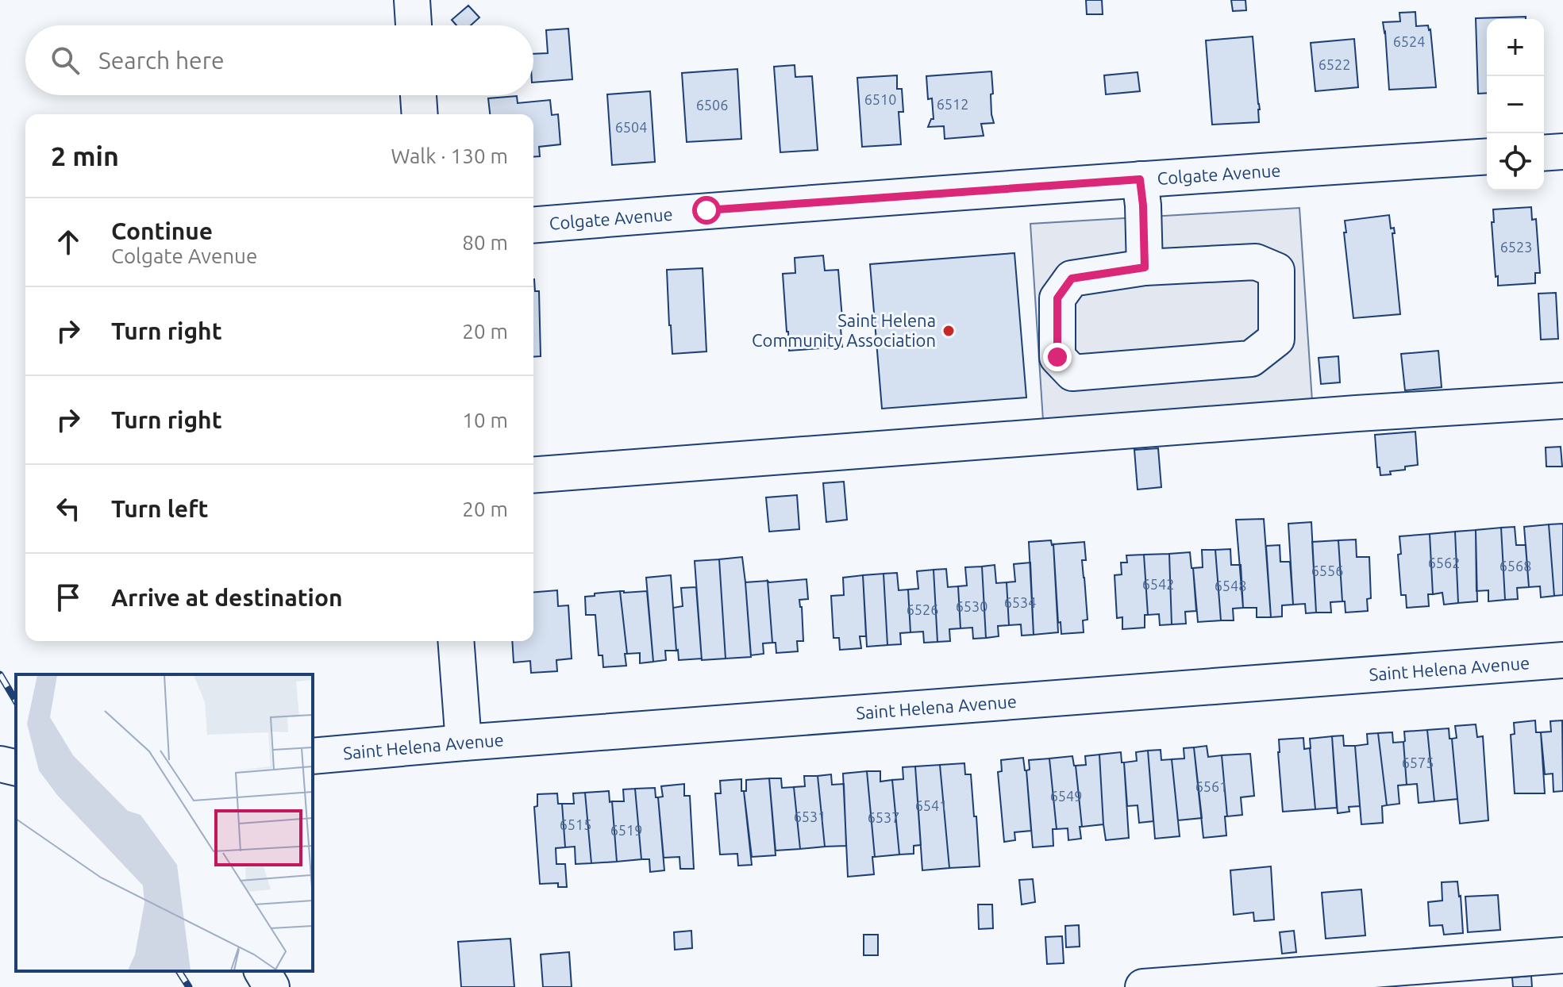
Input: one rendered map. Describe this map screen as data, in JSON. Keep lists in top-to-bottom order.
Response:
{
  "streets": {
    "street": ["Colgate Avenue", "Saint Helena Avenue"]
  },
  "places": ["Saint Helena Community Association"],
  "house_numbers": [
    "6524",
    "6522",
    "6510",
    "6512",
    "6506",
    "6504",
    "6523",
    "6562",
    "6568",
    "6556",
    "6542",
    "6548",
    "6534",
    "6530",
    "6526",
    "6575",
    "6561",
    "6549",
    "6541",
    "6531",
    "6537",
    "6515",
    "6519"
  ],
  "page": {
    "map_buttons": ["+", "−"],
    "search": "Search here",
    "heading": ["2 min", "Walk · 130 m"],
    "list": [
      ["Continue", "Colgate Avenue", "80 m"],
      ["Turn right", "20 m"],
      ["Turn right", "10 m"],
      ["Turn left", "20 m"],
      "Arrive at destination"
    ]
  }
}
